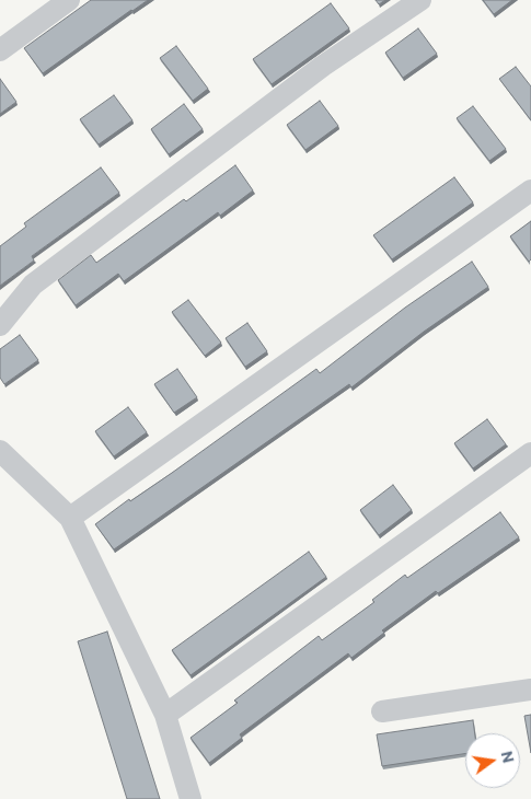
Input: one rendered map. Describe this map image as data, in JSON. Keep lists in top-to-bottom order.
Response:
{
  "north": "right"
}
